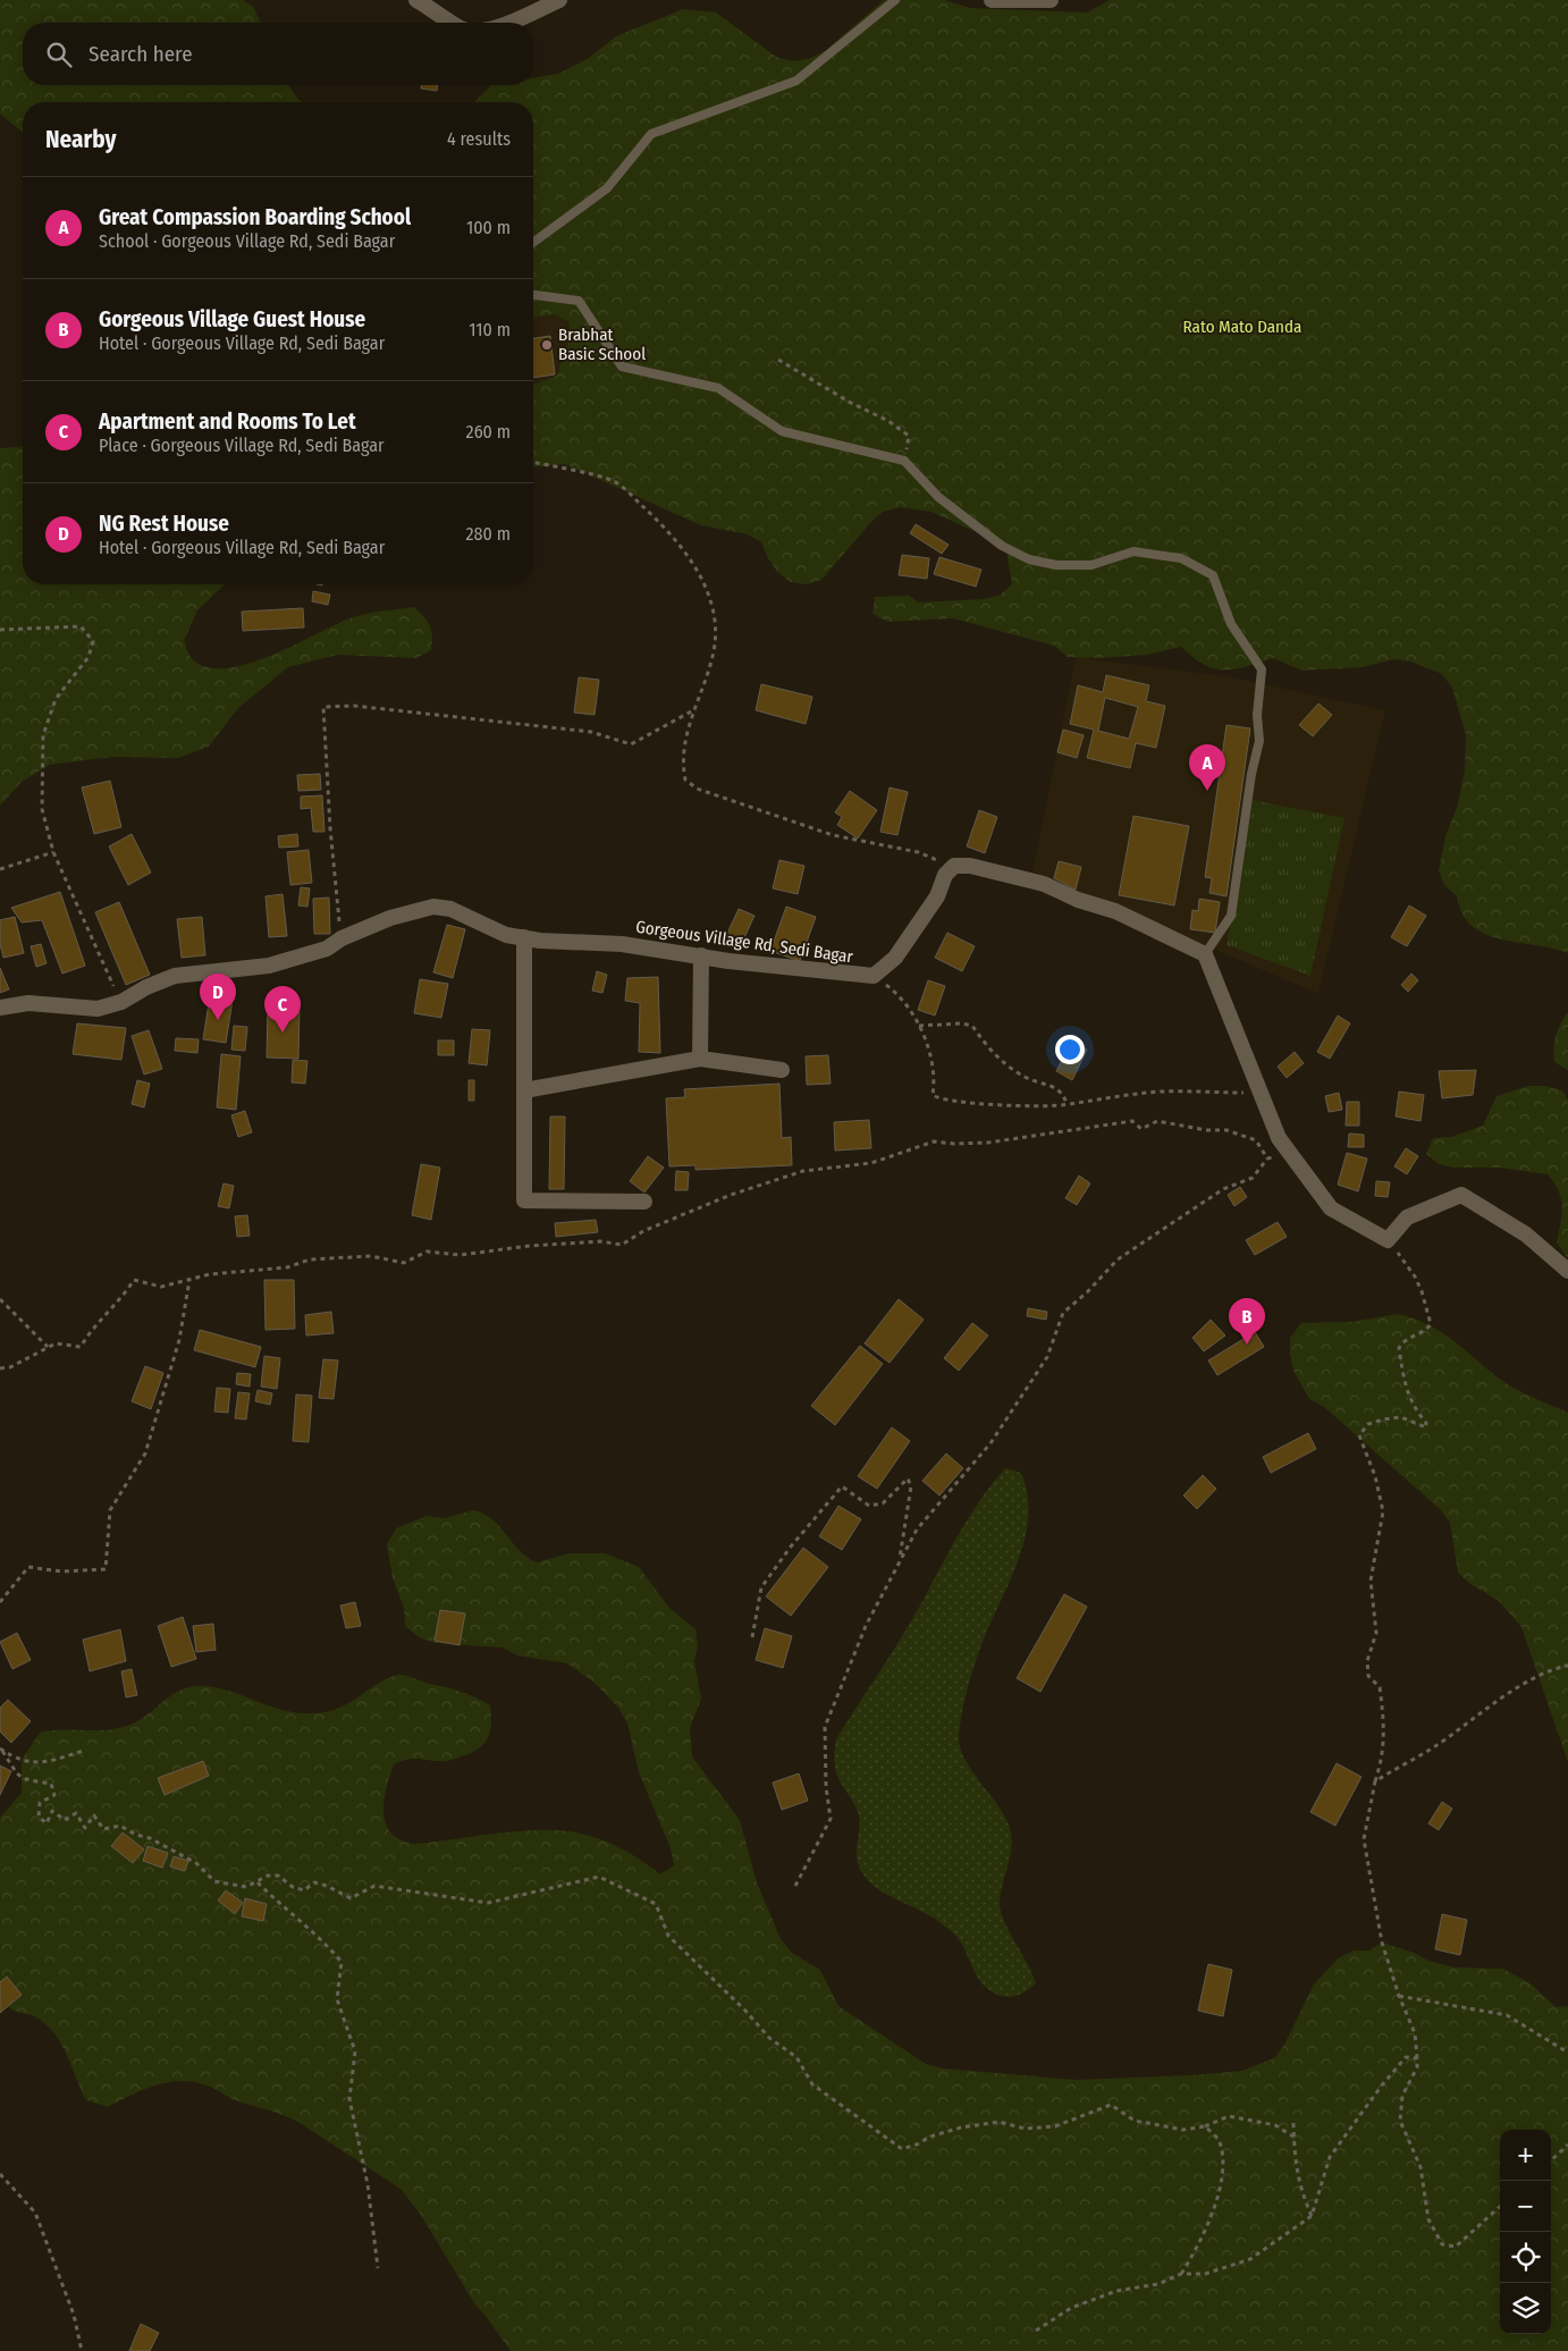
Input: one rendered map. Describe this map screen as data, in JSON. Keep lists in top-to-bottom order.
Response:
{
  "streets": {
    "street": ["Gorgeous Village Rd, Sedi Bagar"]
  },
  "parks": ["Rato Mato Danda"],
  "places": ["Brabhat Basic School"],
  "page": {
    "search": "Search here",
    "heading": ["Nearby", "4 results"],
    "list": [
      {
        "mark": "A",
        "name": "Great Compassion Boarding School",
        "note": "School · Gorgeous Village Rd, Sedi Bagar",
        "value": "100 m"
      },
      {
        "mark": "B",
        "name": "Gorgeous Village Guest House",
        "note": "Hotel · Gorgeous Village Rd, Sedi Bagar",
        "value": "110 m"
      },
      {
        "mark": "C",
        "name": "Apartment and Rooms To Let",
        "note": "Place · Gorgeous Village Rd, Sedi Bagar",
        "value": "260 m"
      },
      {
        "mark": "D",
        "name": "NG Rest House",
        "note": "Hotel · Gorgeous Village Rd, Sedi Bagar",
        "value": "280 m"
      }
    ],
    "pins": [
      "A",
      "D",
      "C",
      "B"
    ],
    "map_buttons": ["+", "−"]
  }
}
